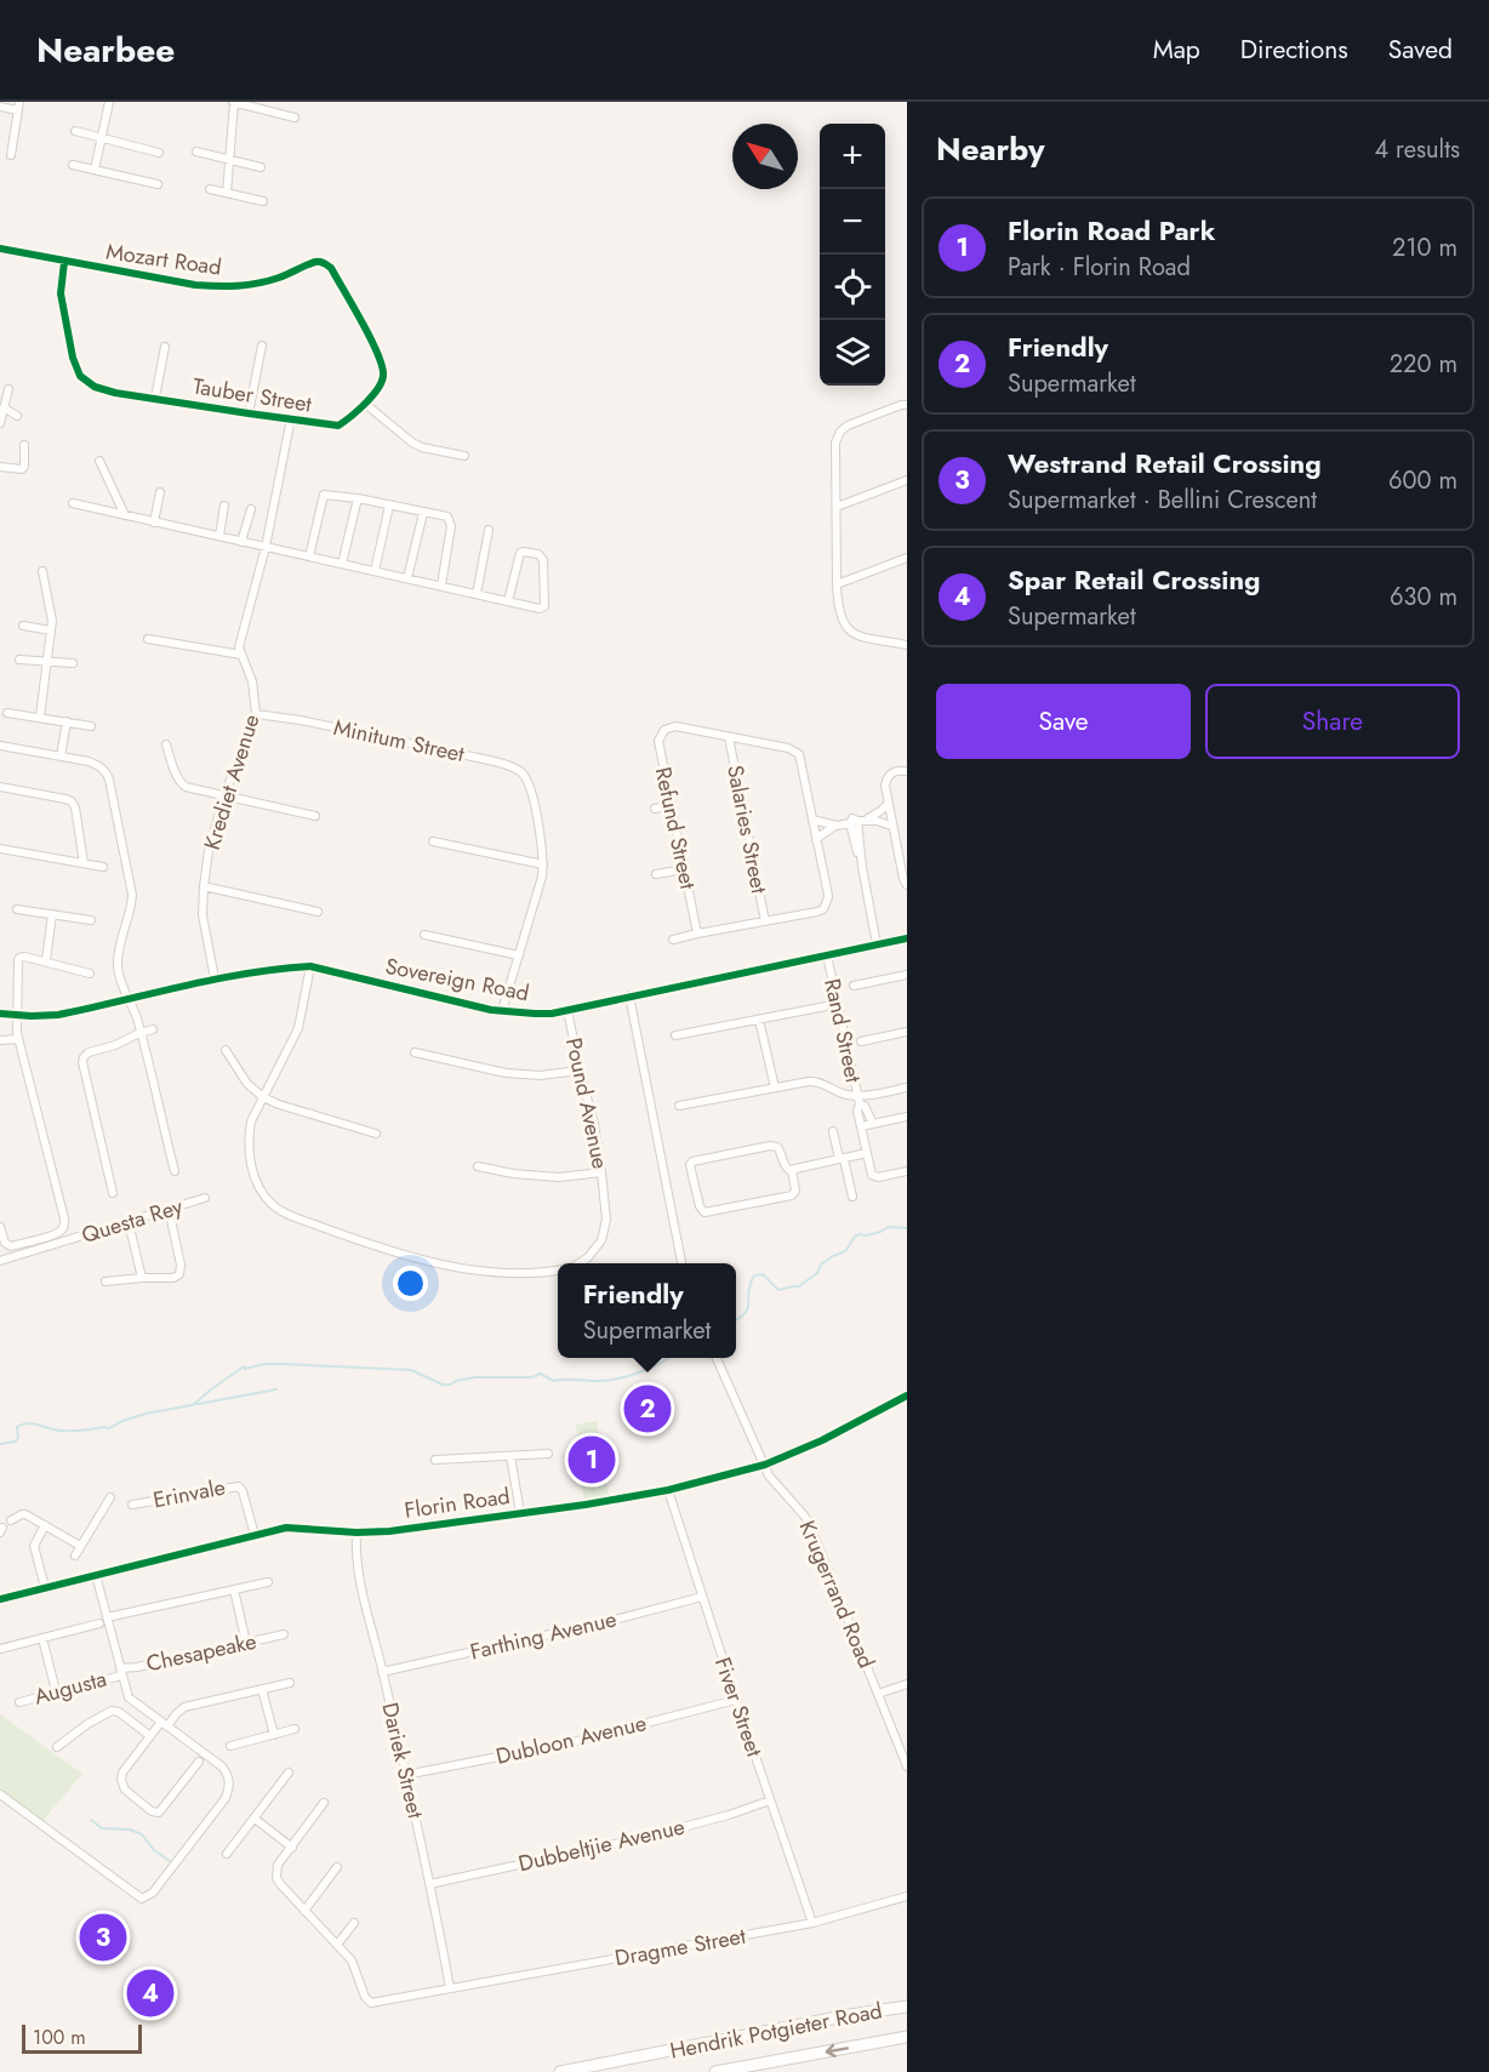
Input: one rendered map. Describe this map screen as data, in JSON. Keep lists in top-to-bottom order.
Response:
{
  "streets": {
    "main road": ["Hendrik Potgieter Road"],
    "street": [
      "Mozart Road",
      "Tauber Street",
      "Minitum Street",
      "Krediet Avenue",
      "Refund Street",
      "Salaries Street",
      "Sovereign Road",
      "Rand Street",
      "Pound Avenue",
      "Questa Rey",
      "Erinvale",
      "Florin Road",
      "Krugerrand Road",
      "Farthing Avenue",
      "Chesapeake",
      "Augusta",
      "Fiver Street",
      "Dubloon Avenue",
      "Dariek Street",
      "Dubbeltjie Avenue",
      "Dragme Street"
    ]
  },
  "crossings": [
    ["Mozart Road", "Tauber Street"],
    ["Tauber Street", "Krediet Avenue"],
    ["Minitum Street", "Krediet Avenue"],
    ["Krediet Avenue", "Sovereign Road"],
    ["Refund Street", "Salaries Street"],
    ["Sovereign Road", "Rand Street"],
    ["Sovereign Road", "Pound Avenue"],
    ["Erinvale", "Florin Road"],
    ["Florin Road", "Krugerrand Road"],
    ["Florin Road", "Fiver Street"],
    ["Florin Road", "Dariek Street"],
    ["Farthing Avenue", "Fiver Street"],
    ["Farthing Avenue", "Dariek Street"],
    ["Chesapeake", "Augusta"],
    ["Fiver Street", "Dubloon Avenue"],
    ["Fiver Street", "Dubbeltjie Avenue"],
    ["Fiver Street", "Dragme Street"],
    ["Dubloon Avenue", "Dariek Street"],
    ["Dariek Street", "Dubbeltjie Avenue"],
    ["Dariek Street", "Dragme Street"]
  ],
  "scale_bar": "100 m",
  "north": "top left",
  "page": {
    "header": "Nearbee",
    "nav": ["Map", "Directions", "Saved"],
    "heading": ["Nearby", "4 results"],
    "map_buttons": ["+", "−"],
    "list": [
      {
        "mark": "1",
        "name": "Florin Road Park",
        "note": "Park · Florin Road",
        "value": "210 m"
      },
      {
        "mark": "2",
        "name": "Friendly",
        "note": "Supermarket",
        "value": "220 m"
      },
      {
        "mark": "3",
        "name": "Westrand Retail Crossing",
        "note": "Supermarket · Bellini Crescent",
        "value": "600 m"
      },
      {
        "mark": "4",
        "name": "Spar Retail Crossing",
        "note": "Supermarket",
        "value": "630 m"
      }
    ],
    "buttons": ["Save", "Share"],
    "popup": ["Friendly", "Supermarket"],
    "pins": [
      "2",
      "1",
      "3",
      "4"
    ],
    "scale": "100 m"
  }
}
